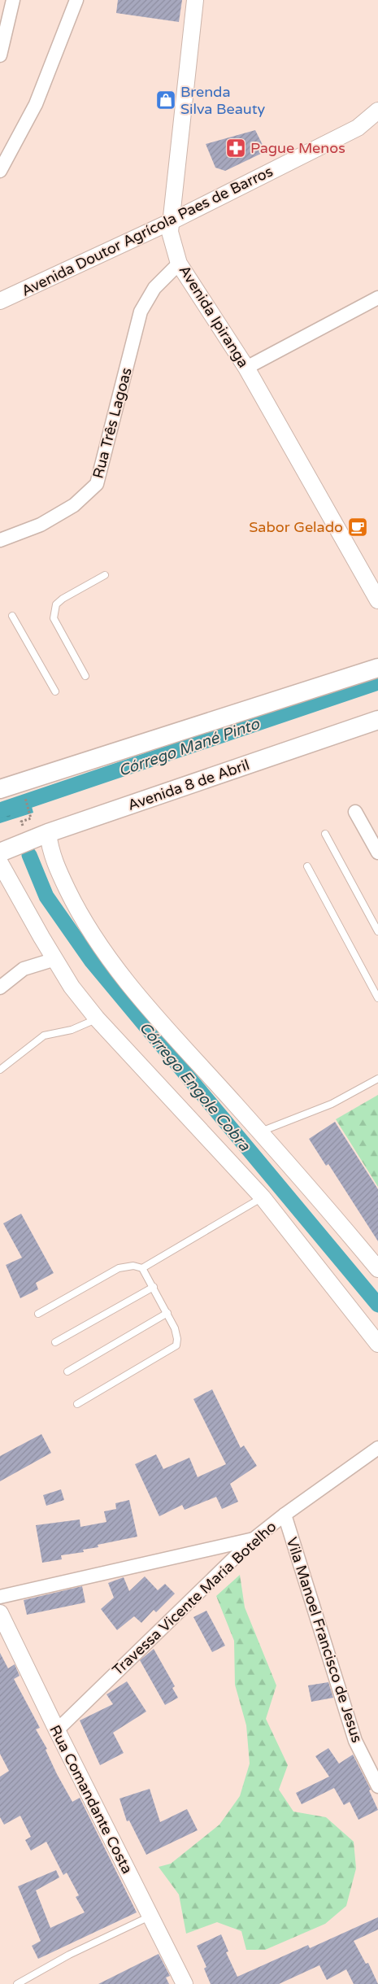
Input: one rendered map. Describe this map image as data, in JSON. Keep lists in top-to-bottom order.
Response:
{
  "streets": {
    "main road": ["Avenida 8 de Abril"],
    "street": [
      "Avenida Doutor Agrícola Paes de Barros",
      "Avenida Ipiranga",
      "Rua Três Lagoas",
      "Travessa Vicente Maria Botelho",
      "Vila Manoel Francisco de Jesus",
      "Rua Comandante Costa"
    ]
  },
  "crossings": [
    ["Avenida Doutor Agrícola Paes de Barros", "Avenida Ipiranga"],
    ["Avenida Ipiranga", "Rua Três Lagoas"],
    ["Travessa Vicente Maria Botelho", "Vila Manoel Francisco de Jesus"],
    ["Travessa Vicente Maria Botelho", "Rua Comandante Costa"]
  ],
  "water": ["Córrego Mané Pinto", "Córrego Engole Cobra"],
  "places": {
    "shop": ["Brenda Silva Beauty"],
    "pharmacy": ["Pague Menos"],
    "cafe": ["Sabor Gelado"]
  }
}
